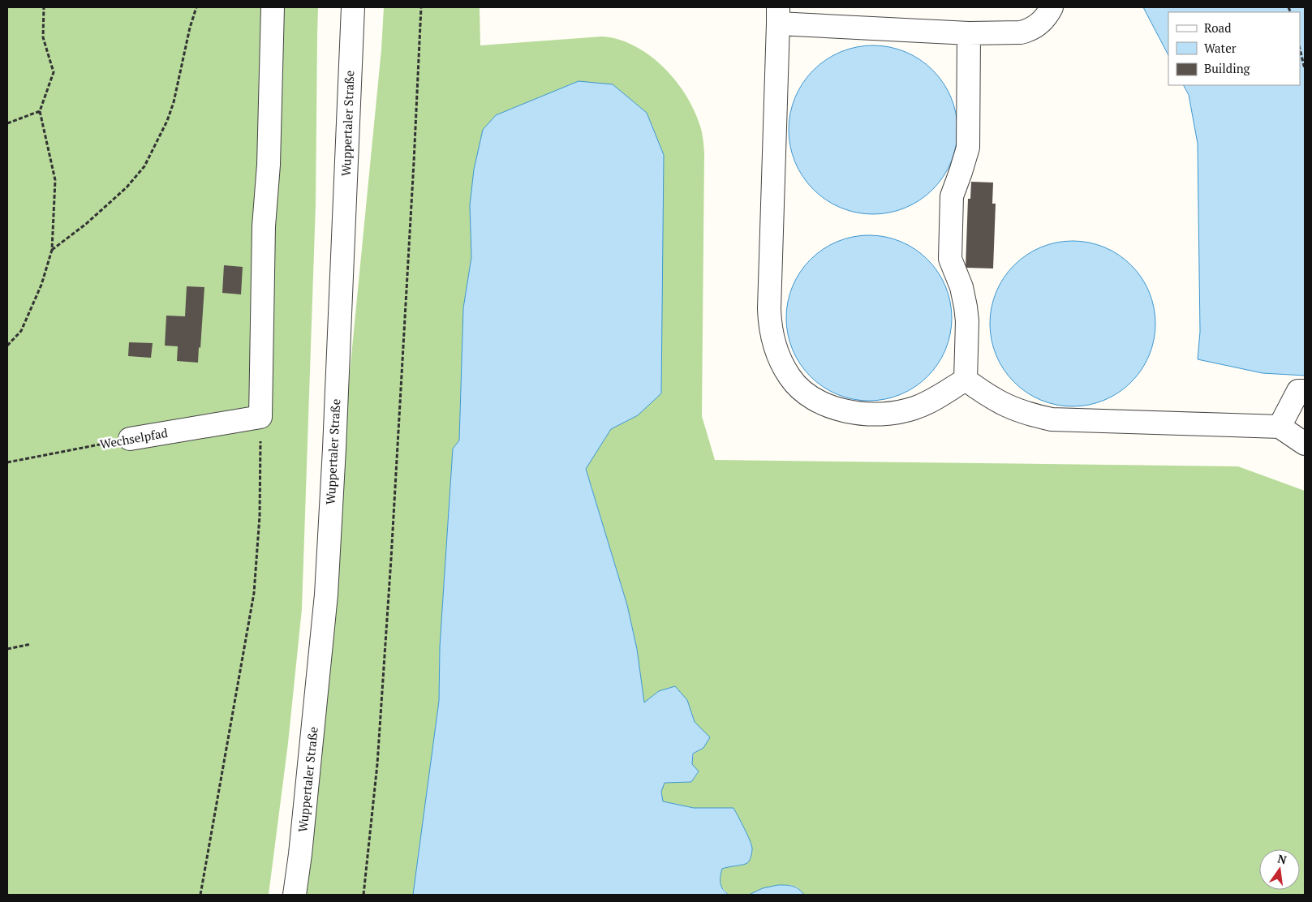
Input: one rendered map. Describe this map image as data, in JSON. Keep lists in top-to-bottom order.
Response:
{
  "streets": {
    "street": ["Wuppertaler Straße", "Wechselpfad"]
  },
  "legend": ["Road", "Water", "Building"],
  "north": "top"
}
